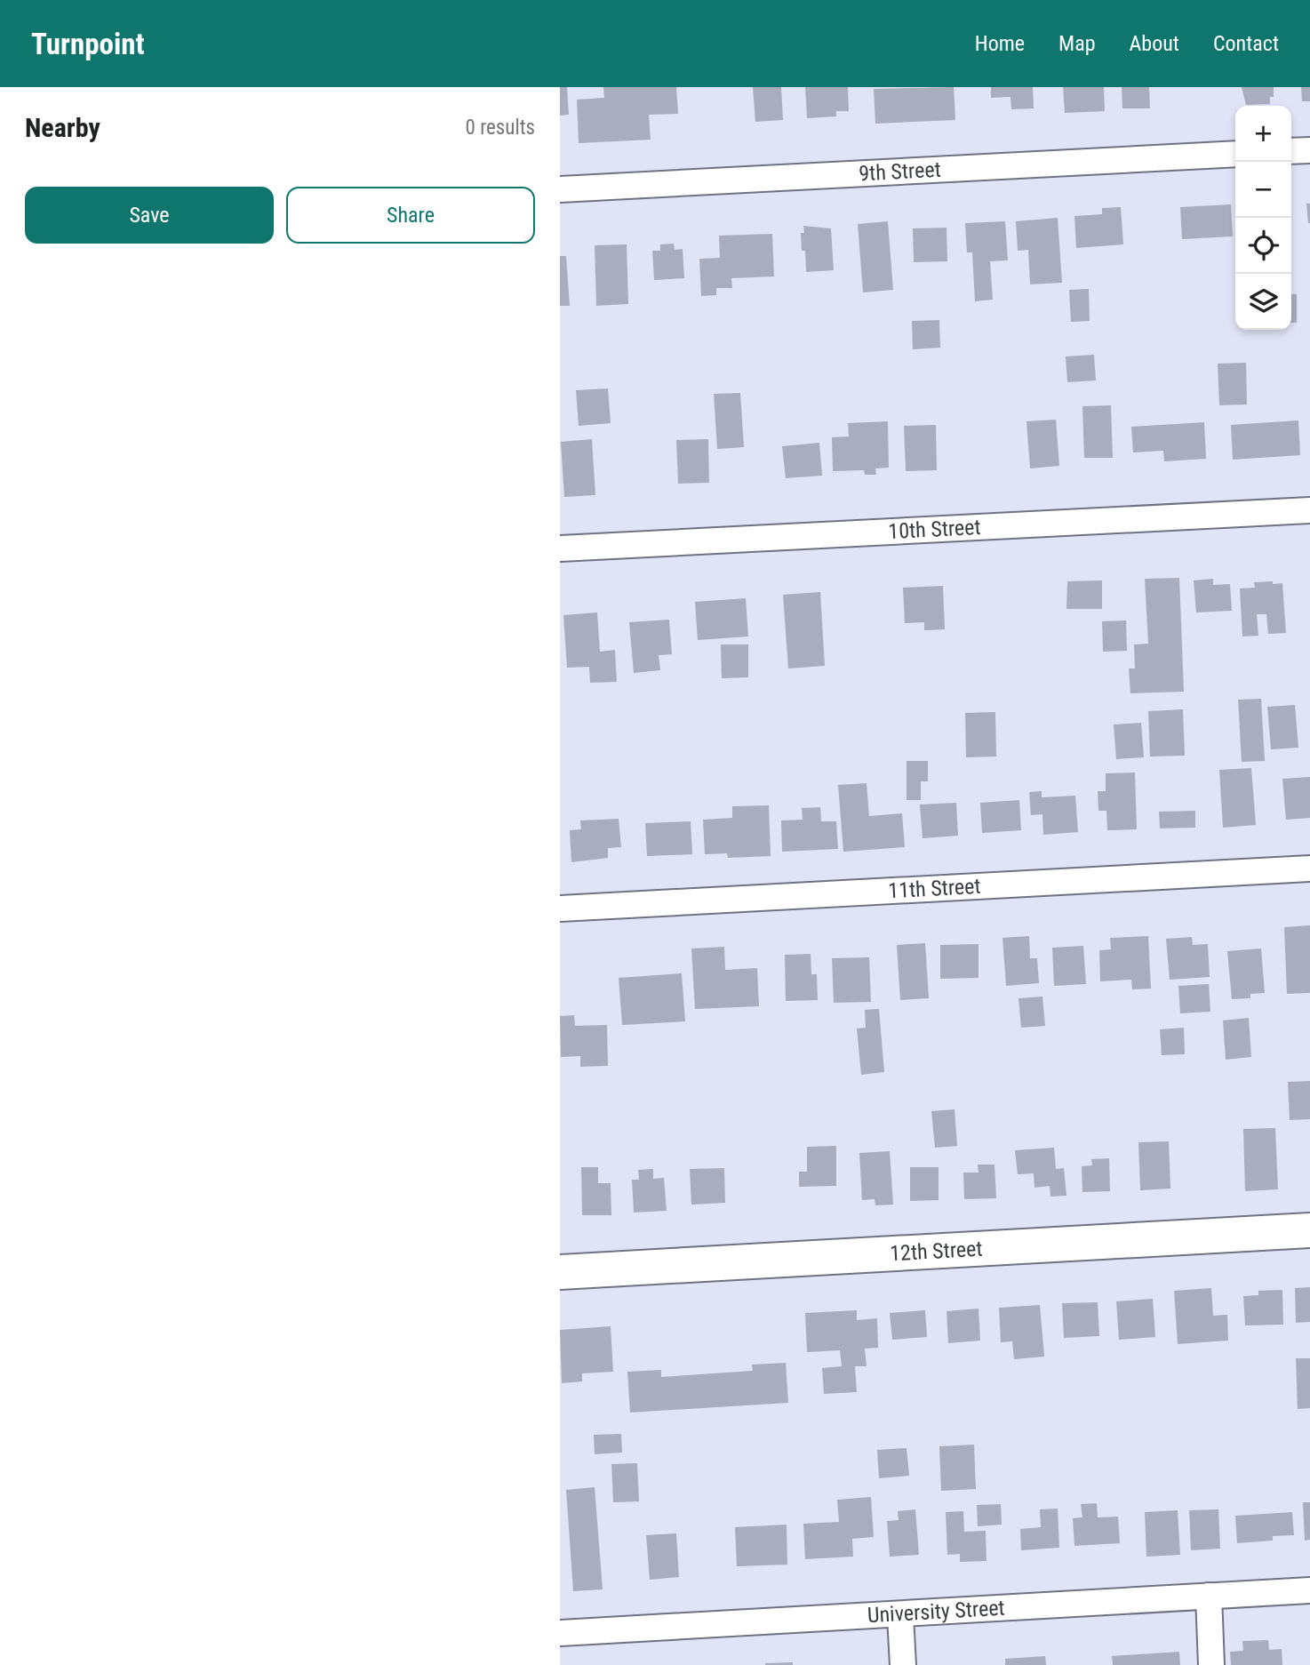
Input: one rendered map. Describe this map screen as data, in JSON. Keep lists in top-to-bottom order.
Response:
{
  "streets": {
    "street": [
      "9th Street",
      "10th Street",
      "11th Street",
      "12th Street",
      "University Street"
    ]
  },
  "page": {
    "header": "Turnpoint",
    "nav": [
      "Home",
      "Map",
      "About",
      "Contact"
    ],
    "heading": ["Nearby", "0 results"],
    "map_buttons": ["+", "−"],
    "buttons": ["Save", "Share"]
  }
}
